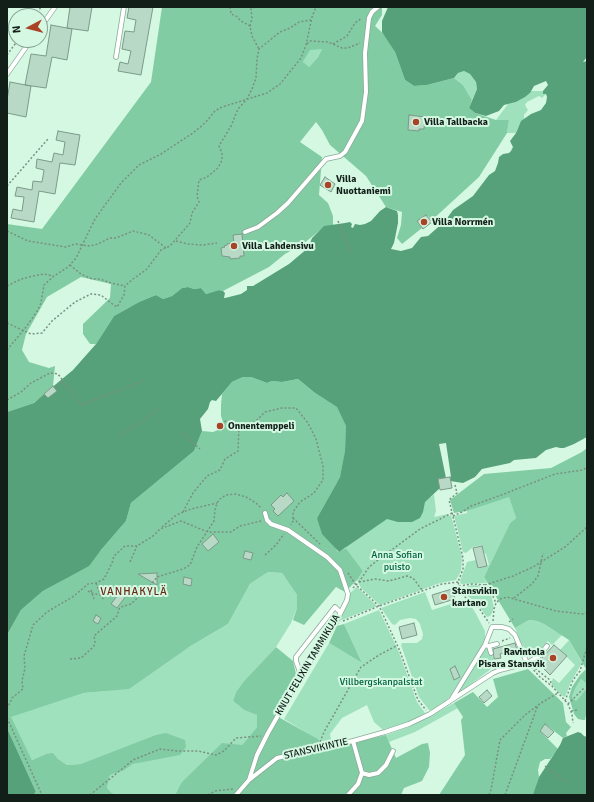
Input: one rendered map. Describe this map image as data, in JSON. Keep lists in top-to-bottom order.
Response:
{
  "streets": {
    "lane": ["KNUT FELIXIN TAMMIKUJA", "STANSVIKINTIE"]
  },
  "crossings": [
    ["KNUT FELIXIN TAMMIKUJA", "STANSVIKINTIE"]
  ],
  "districts": ["VANHAKYLÄ"],
  "parks": ["Anna Sofian puisto", "Villbergskanpalstat"],
  "places": [
    "Villa Tallbacka",
    "Villa Nuottaniemi",
    "Villa Norrmén",
    "Villa Lahdensivu",
    "Onnentemppeli",
    "Stansvikin kartano",
    "Ravintola Pisara Stansvik"
  ],
  "north": "left"
}
